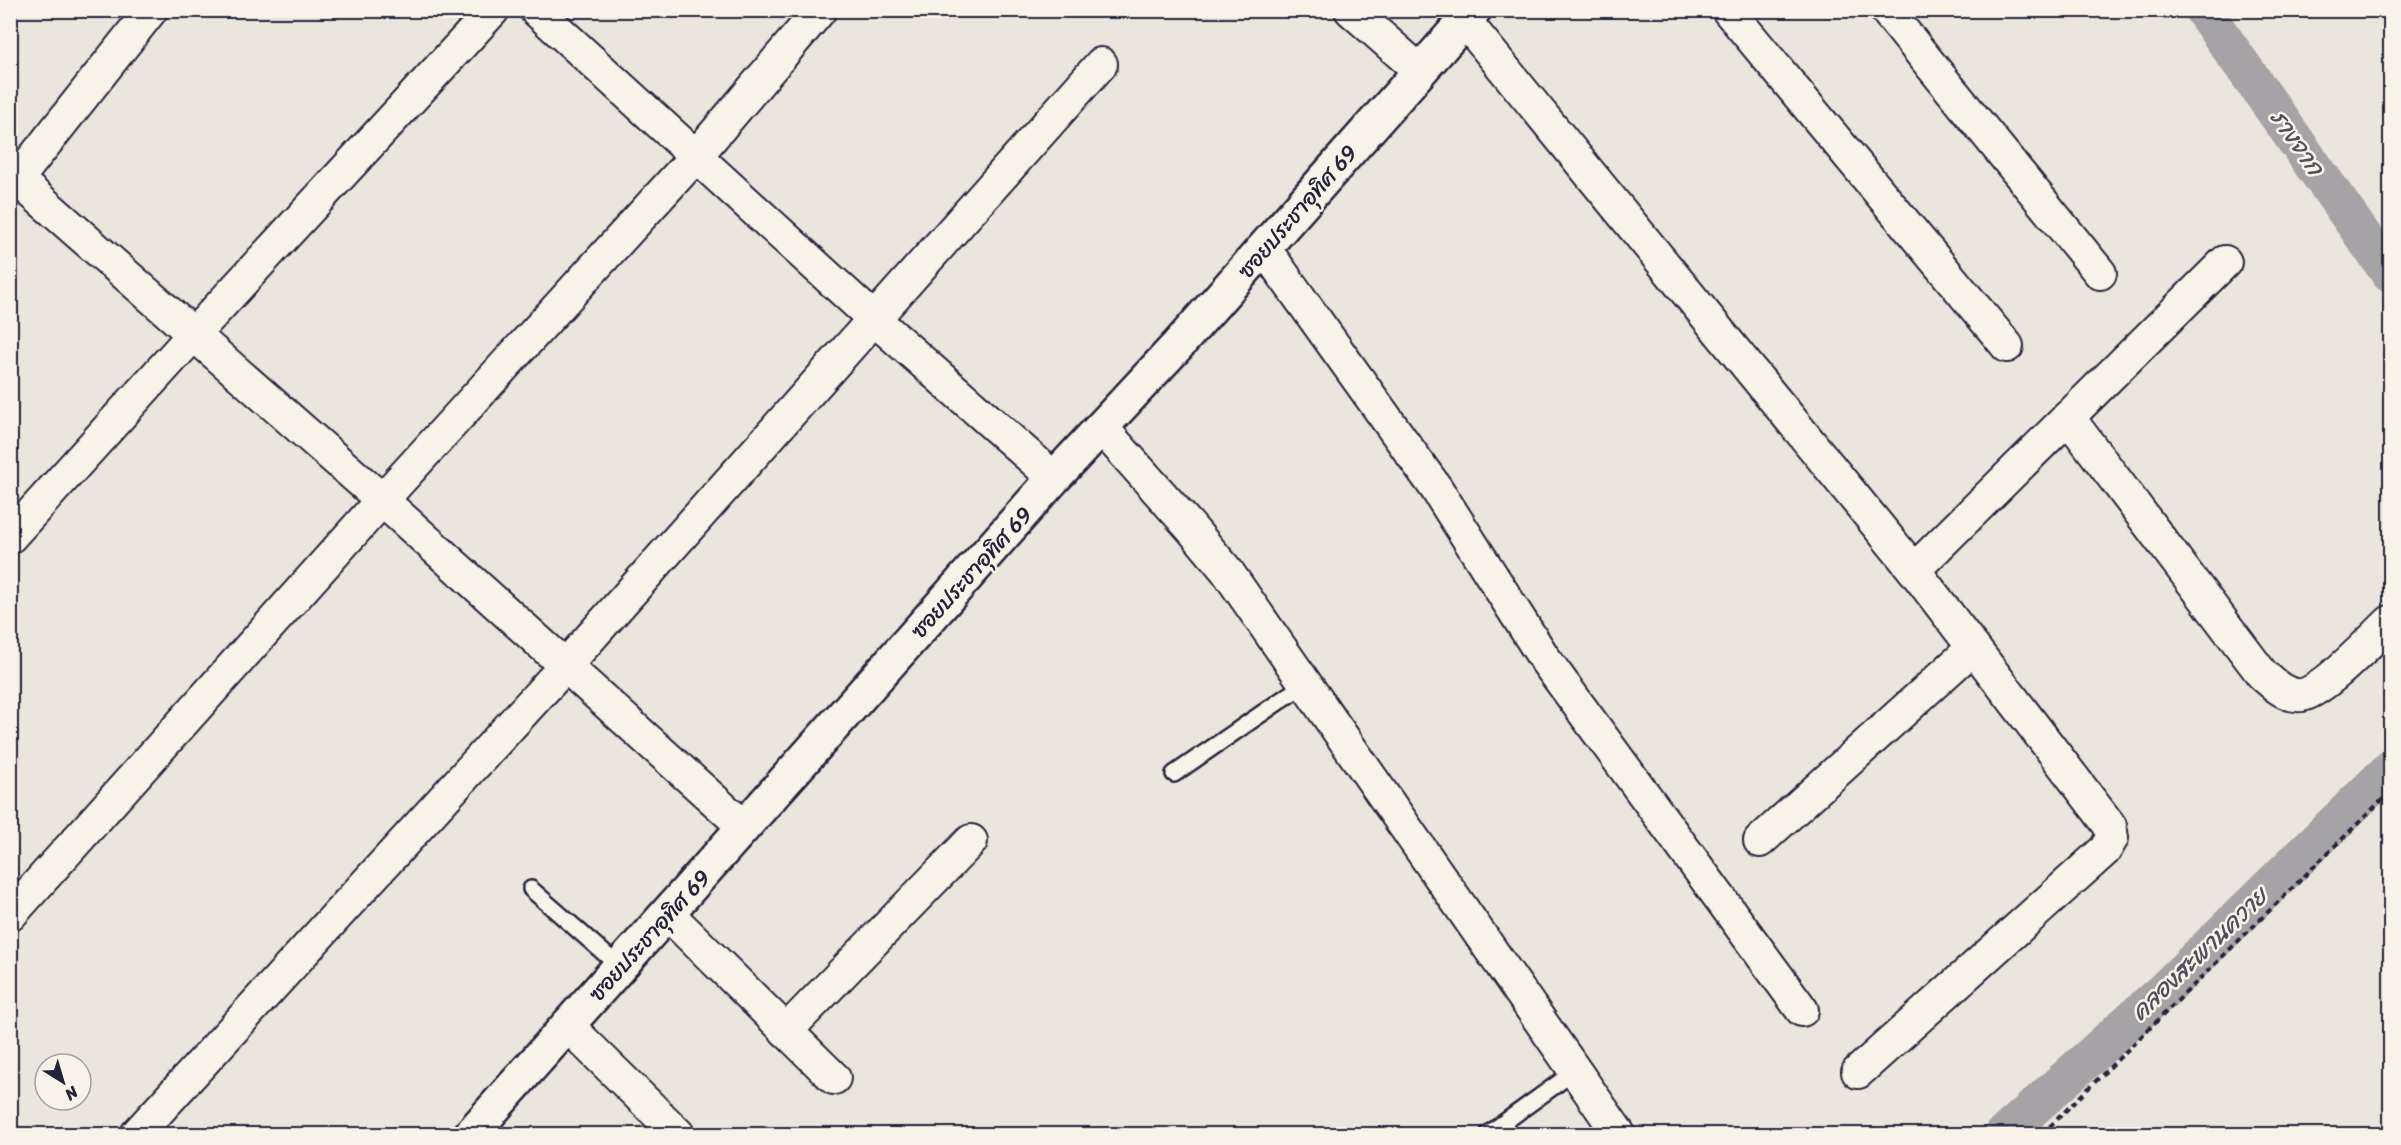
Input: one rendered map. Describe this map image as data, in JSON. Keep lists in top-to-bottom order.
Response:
{
  "streets": {
    "street": ["ซอยประชาอุทิศ 69"]
  },
  "water": ["รางจาก", "คลองสะพานควาย"],
  "north": "bottom right"
}
